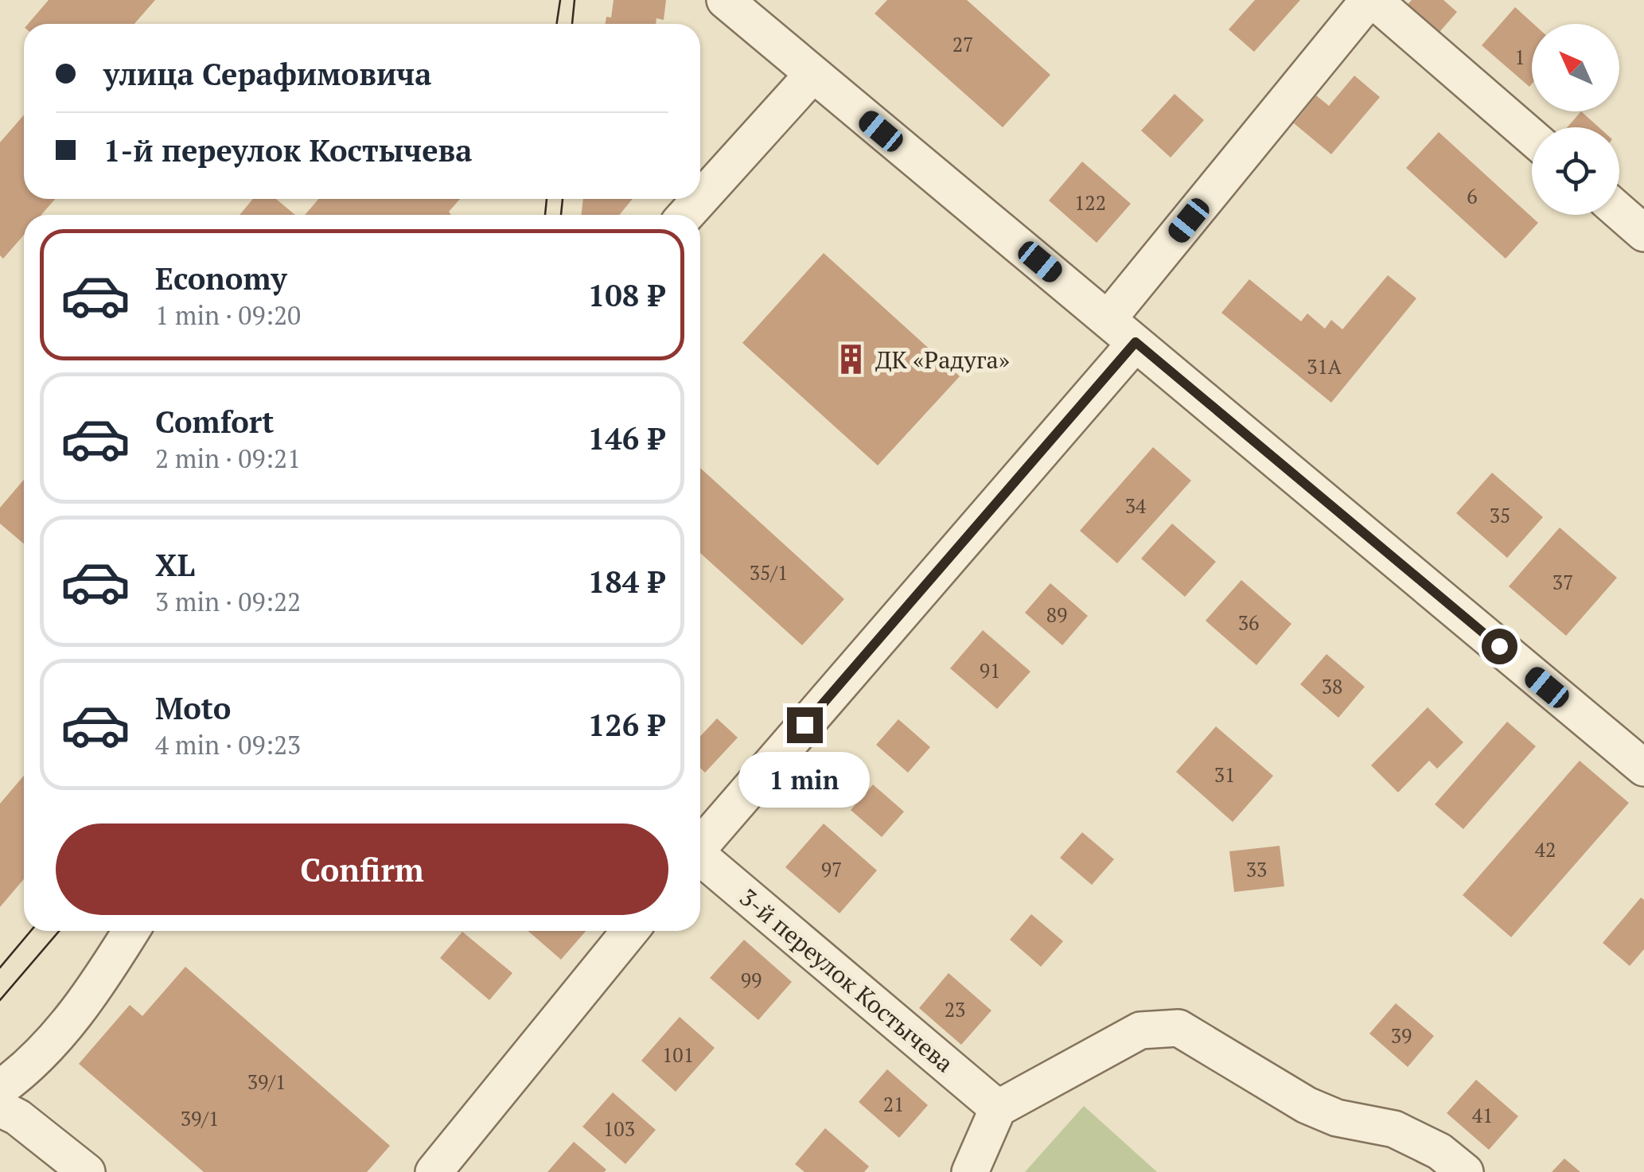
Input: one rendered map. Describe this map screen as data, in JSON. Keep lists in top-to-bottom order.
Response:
{
  "streets": {
    "street": ["3-й переулок Костычева"]
  },
  "places": {
    "building": ["ДК «Радуга»"]
  },
  "house_numbers": [
    "27",
    "1",
    "6",
    "122",
    "31А",
    "34",
    "35",
    "35/1",
    "37",
    "89",
    "36",
    "91",
    "38",
    "31",
    "42",
    "97",
    "33",
    "99",
    "23",
    "39",
    "101",
    "39/1",
    "21",
    "41",
    "39/1",
    "103"
  ],
  "north": "top left",
  "page": {
    "banner": ["улица Серафимовича", "1-й переулок Костычева"],
    "list": [
      {
        "name": "Economy",
        "note": "1 min · 09:20",
        "value": "108 ₽"
      },
      {
        "name": "Comfort",
        "note": "2 min · 09:21",
        "value": "146 ₽"
      },
      {
        "name": "XL",
        "note": "3 min · 09:22",
        "value": "184 ₽"
      },
      {
        "name": "Moto",
        "note": "4 min · 09:23",
        "value": "126 ₽"
      }
    ],
    "bubble": "1 min",
    "buttons": "Confirm"
  }
}
